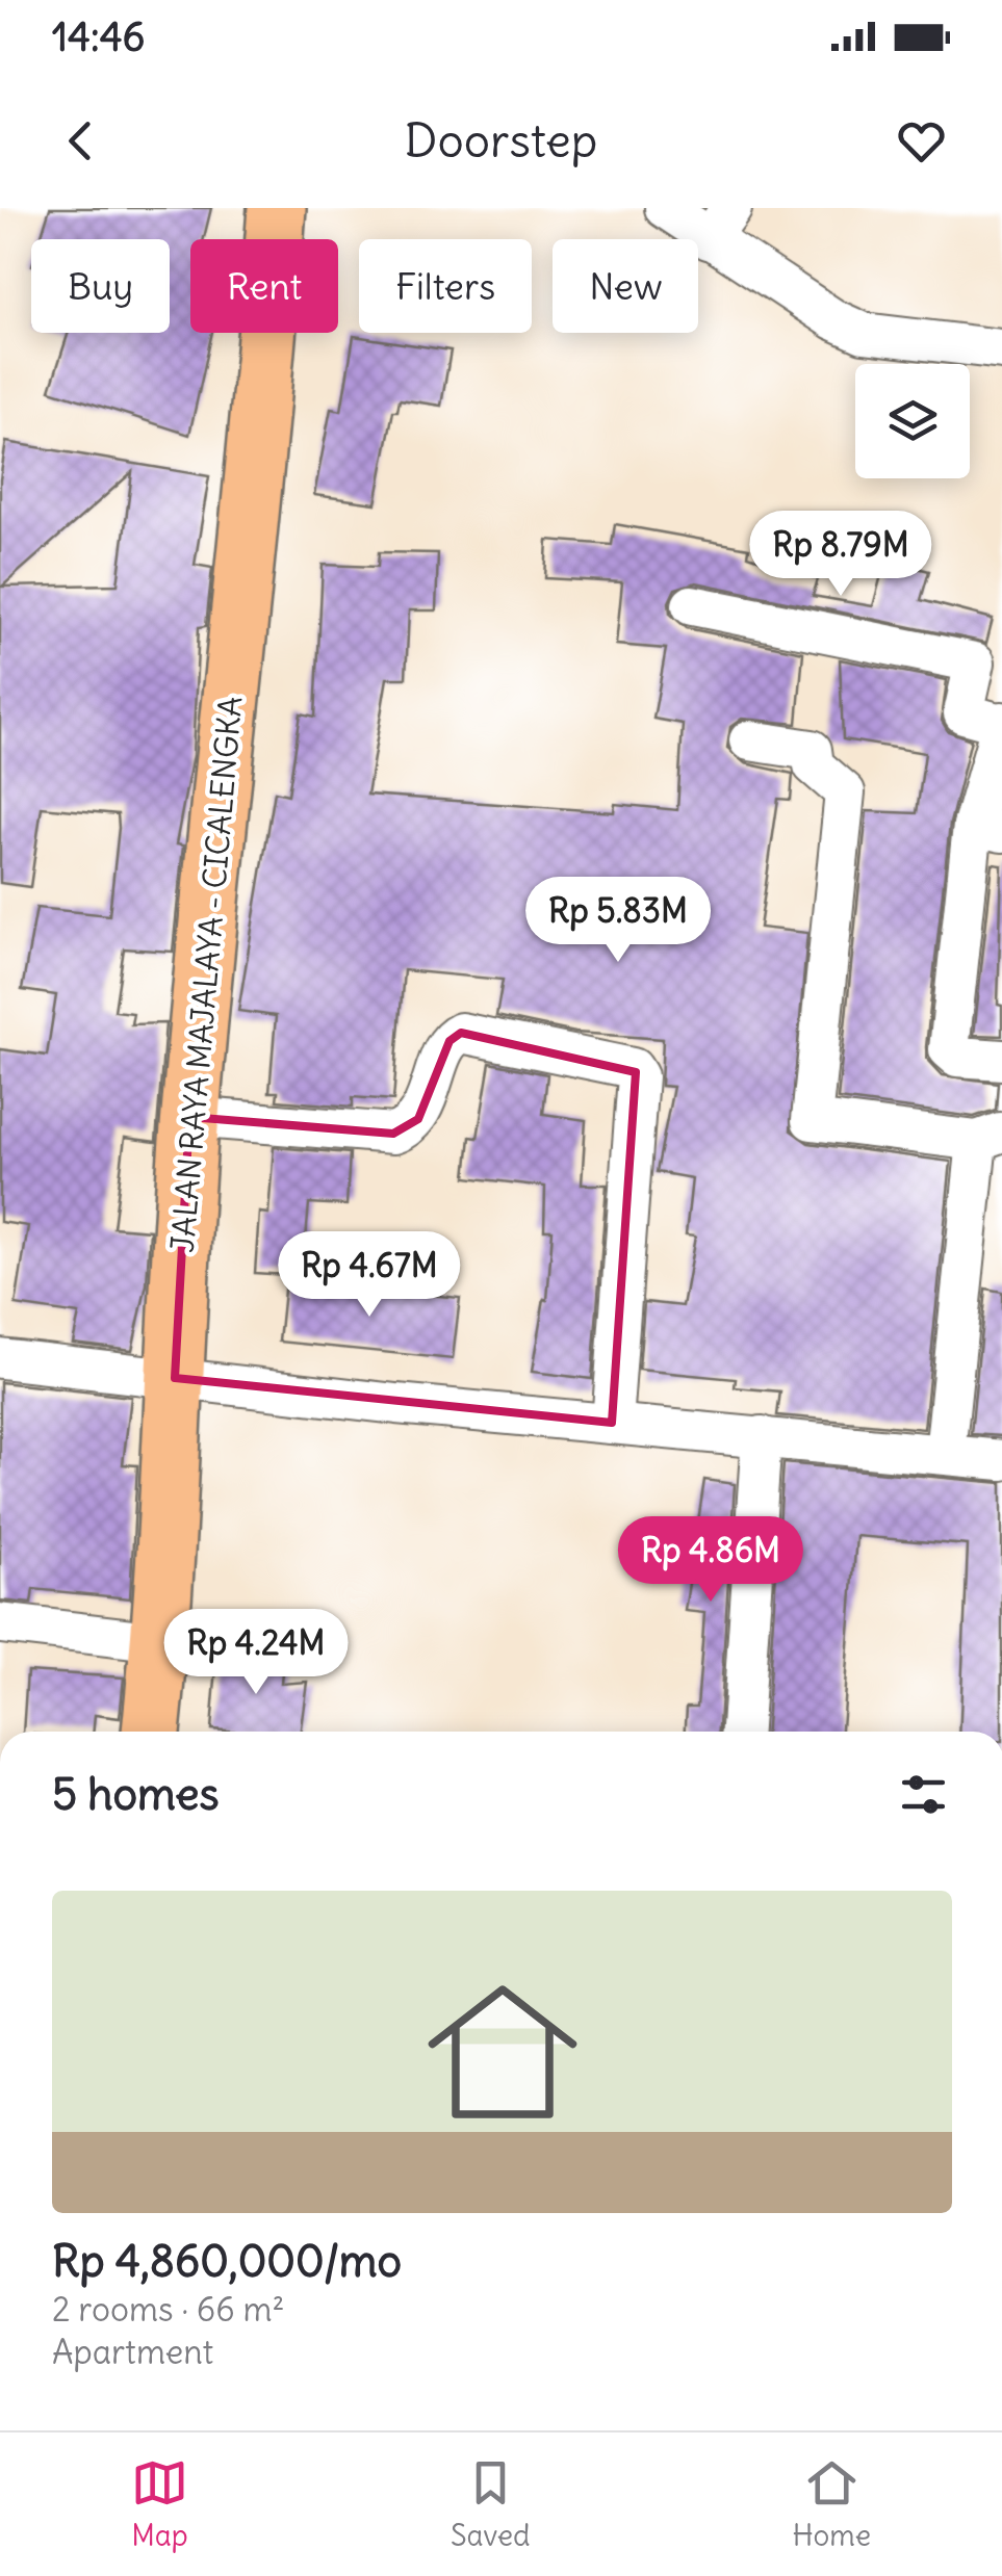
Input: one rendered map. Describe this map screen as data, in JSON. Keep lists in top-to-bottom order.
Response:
{
  "streets": {
    "main road": ["JALAN RAYA MAJALAYA - CICALENGKA"]
  },
  "page": {
    "status": "14:46",
    "header": "Doorstep",
    "chip": [
      "Buy",
      "Rent",
      "Filters",
      "New"
    ],
    "price": [
      "Rp 8.79M",
      "Rp 5.83M",
      "Rp 4.67M",
      "Rp 4.86M",
      "Rp 4.24M"
    ],
    "heading": "5 homes",
    "list": [
      {
        "name": "Rp 4,860,000/mo",
        "note": "2 rooms · 66 m² · Apartment"
      }
    ],
    "tabs": ["Map", "Saved", "Home"]
  }
}
